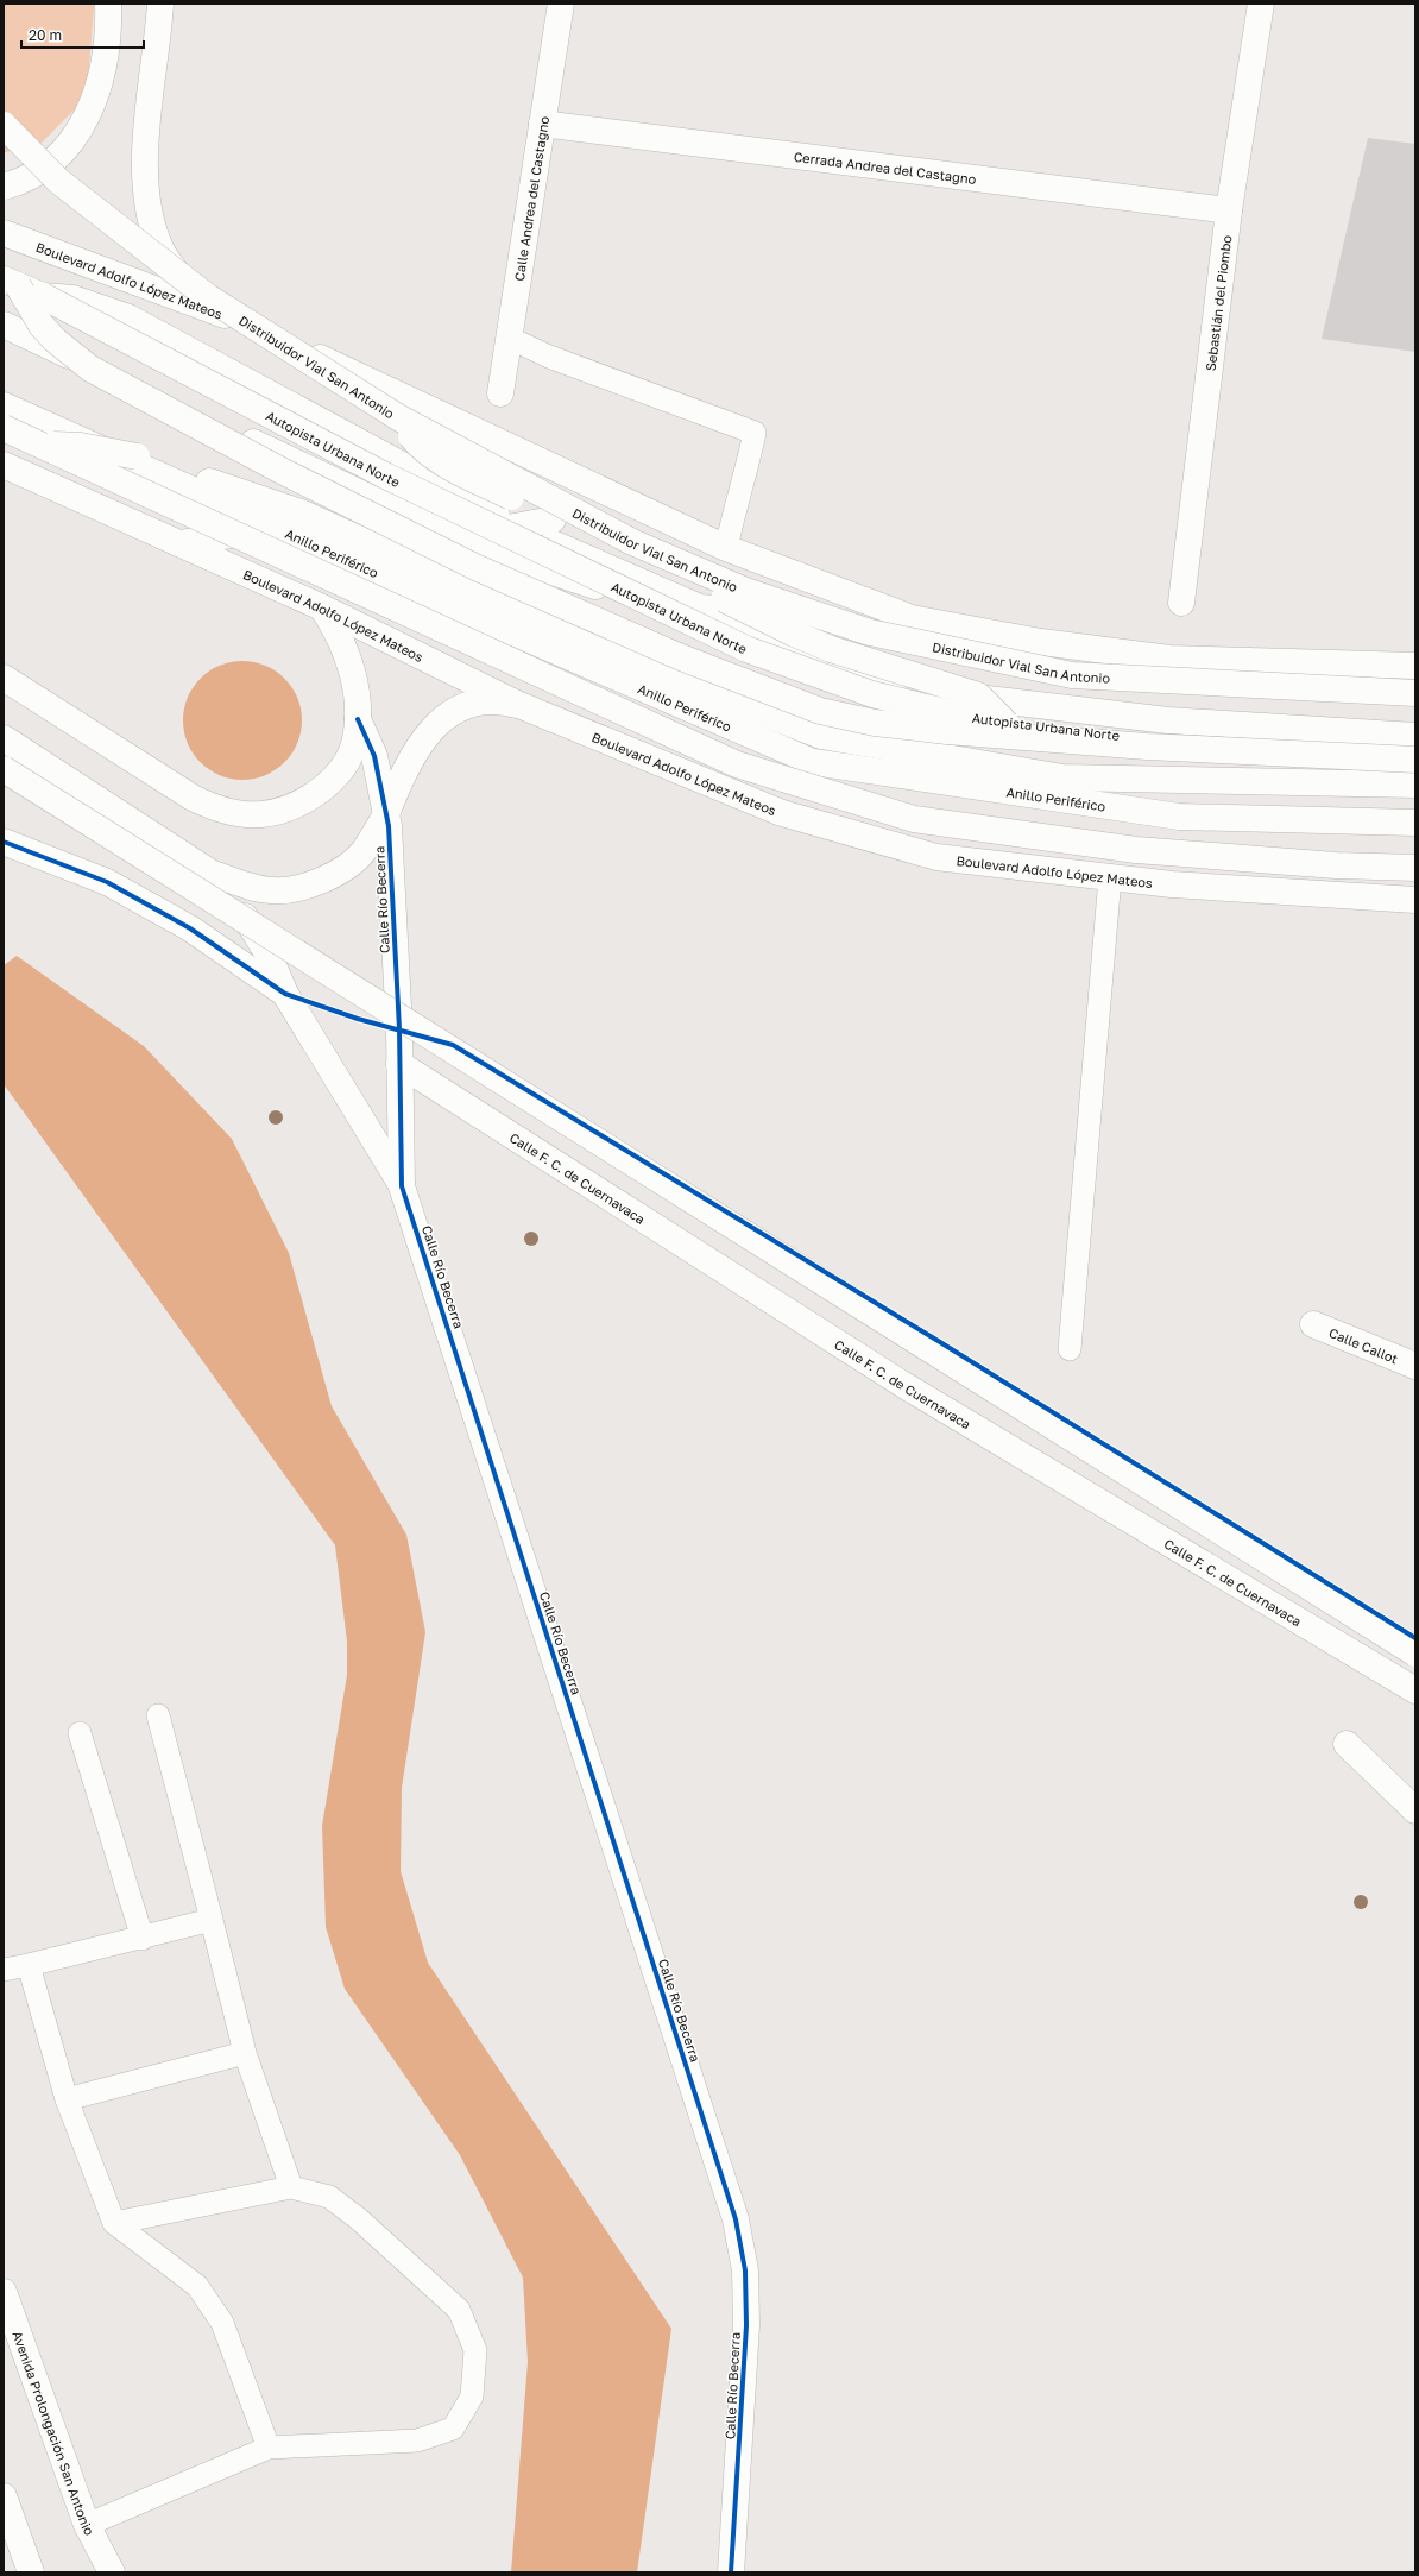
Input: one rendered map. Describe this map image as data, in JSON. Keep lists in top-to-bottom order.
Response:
{
  "streets": {
    "main road": [
      "Cerrada Andrea del Castagno",
      "Calle Andrea del Castagno",
      "Boulevard Adolfo López Mateos",
      "Sebastián del Piombo",
      "Distribuidor Vial San Antonio",
      "Autopista Urbana Norte",
      "Anillo Periférico",
      "Calle Río Becerra",
      "Calle F. C. de Cuernavaca",
      "Calle Callot",
      "Avenida Prolongación San Antonio"
    ]
  },
  "crossings": [
    ["Cerrada Andrea del Castagno", "Calle Andrea del Castagno"],
    ["Cerrada Andrea del Castagno", "Sebastián del Piombo"],
    ["Boulevard Adolfo López Mateos", "Calle Río Becerra"],
    ["Calle Río Becerra", "Calle F. C. de Cuernavaca"]
  ],
  "scale_bar": "20 m"
}
